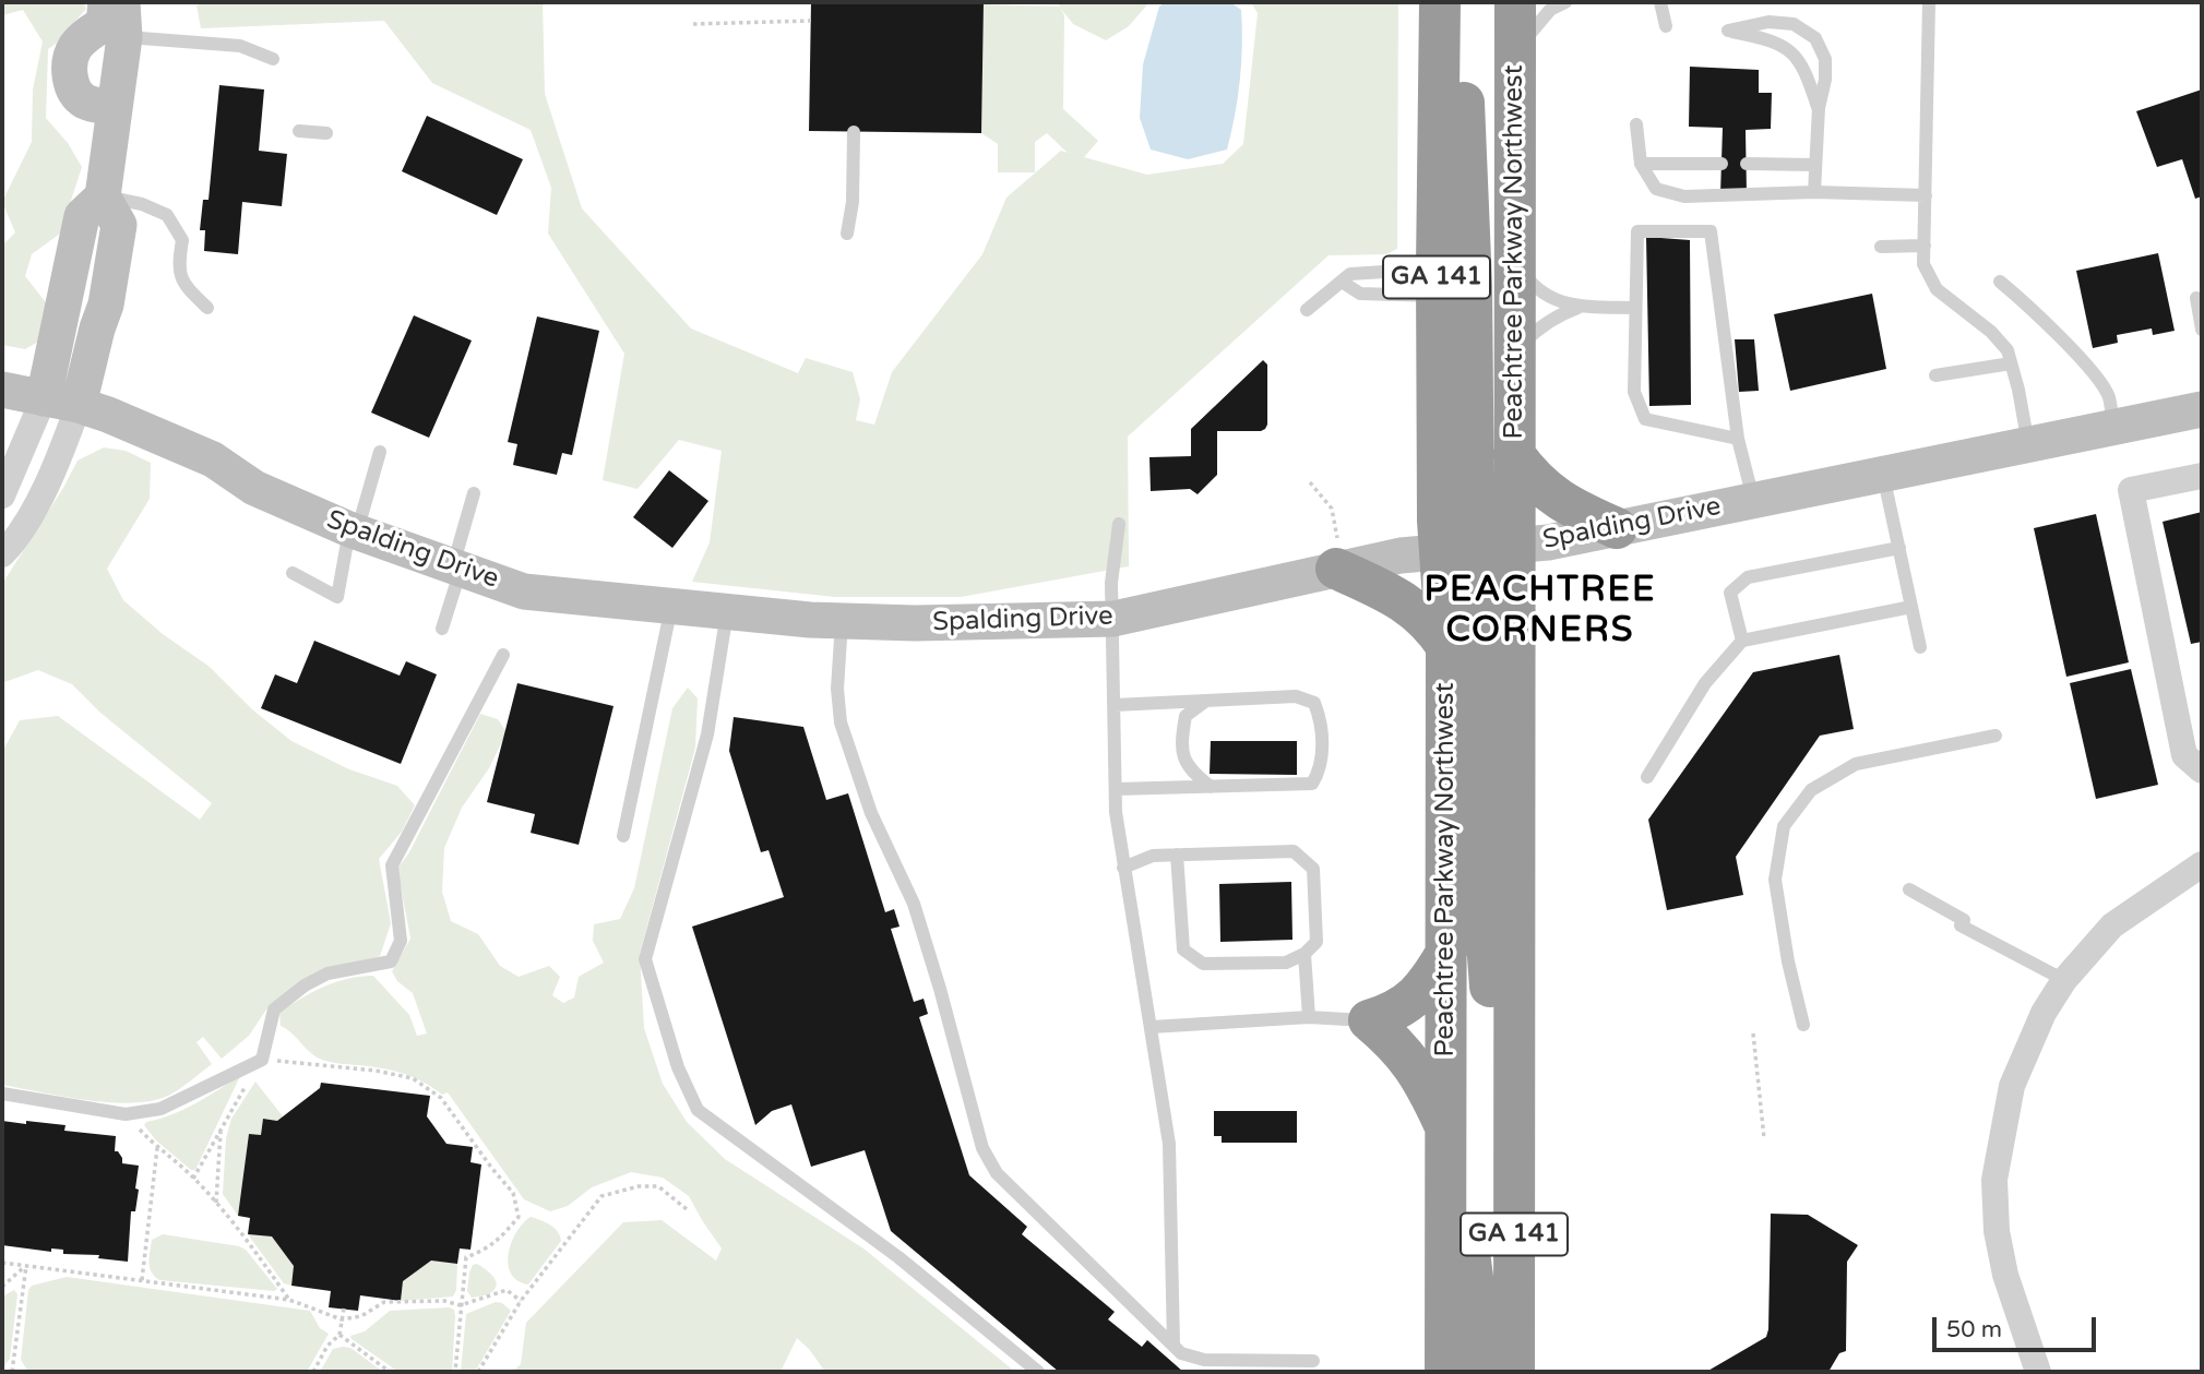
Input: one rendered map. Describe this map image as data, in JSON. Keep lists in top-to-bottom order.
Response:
{
  "streets": {
    "highway": ["Peachtree Parkway Northwest", "GA 141"],
    "main road": ["Spalding Drive"]
  },
  "crossings": [
    ["Peachtree Parkway Northwest", "Spalding Drive"]
  ],
  "districts": ["PEACHTREE CORNERS"],
  "scale_bar": "50 m"
}
